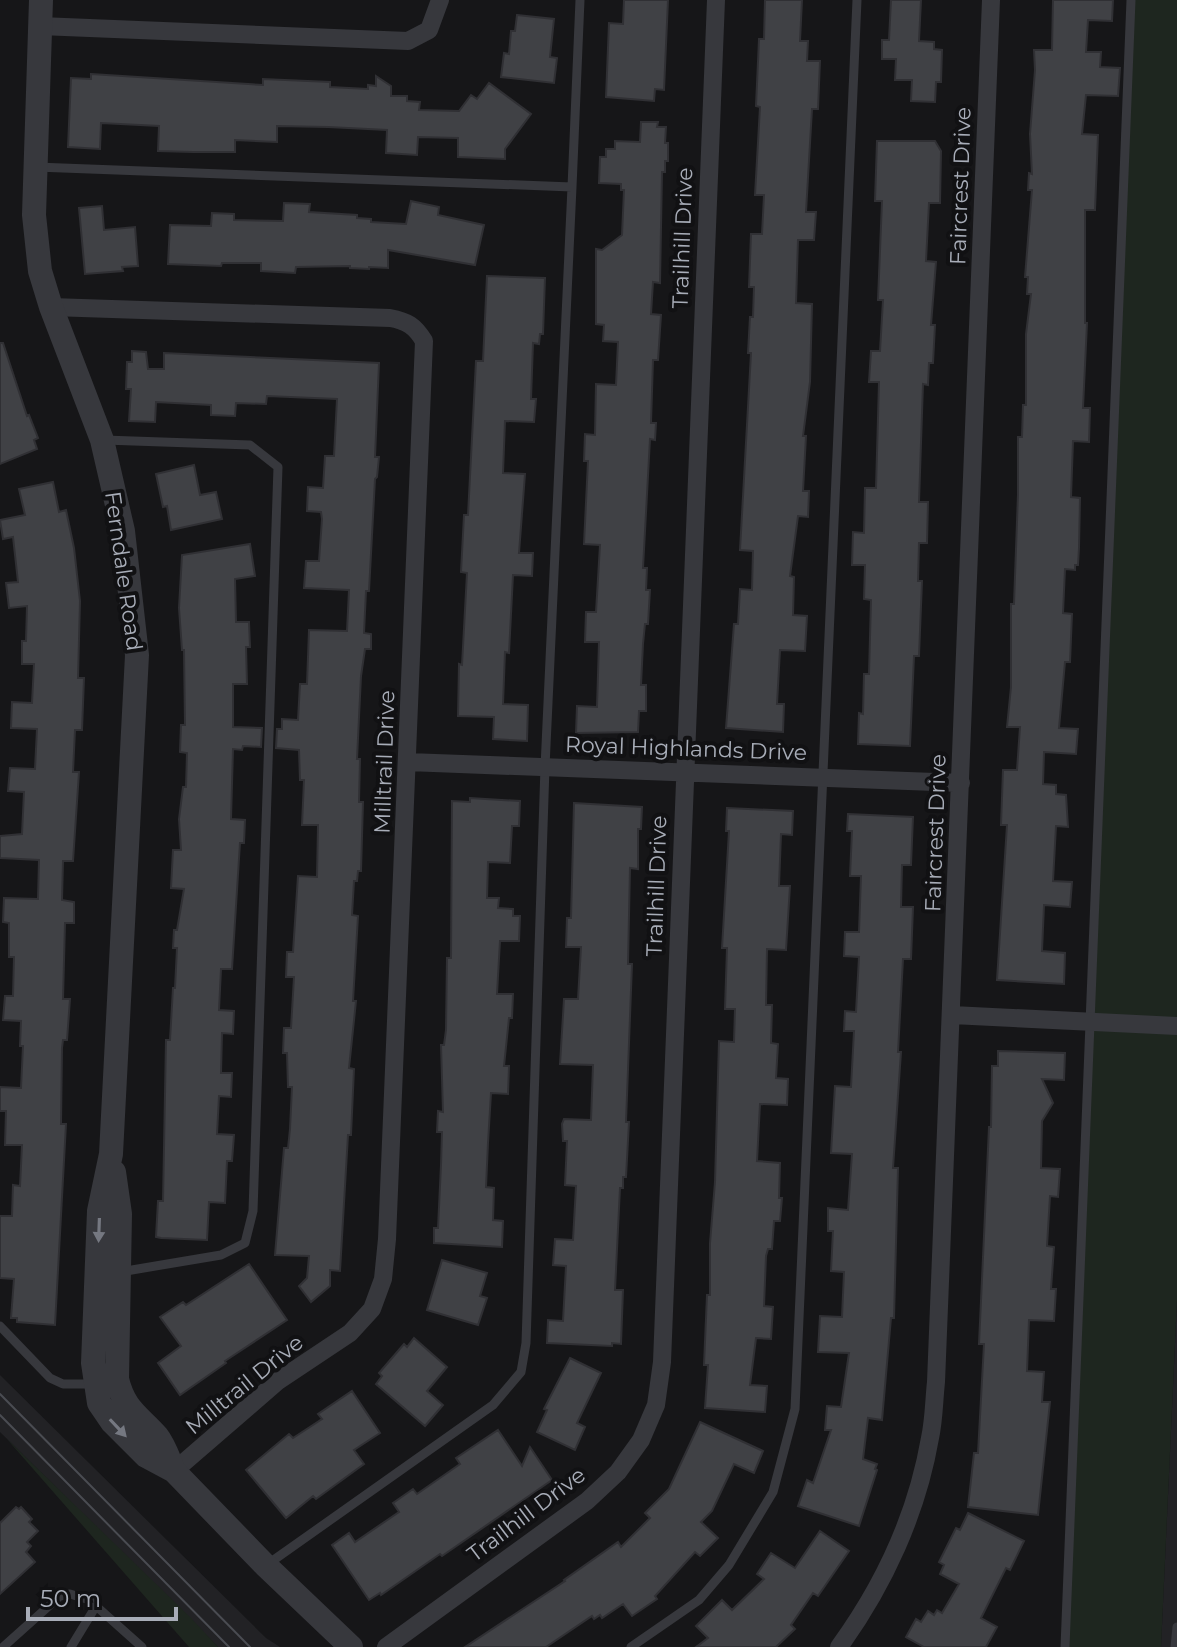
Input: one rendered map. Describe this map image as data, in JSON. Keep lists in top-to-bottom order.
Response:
{
  "streets": {
    "street": [
      "Faircrest Drive",
      "Trailhill Drive",
      "Ferndale Road",
      "Royal Highlands Drive",
      "Milltrail Drive"
    ]
  },
  "crossings": [
    ["Faircrest Drive", "Royal Highlands Drive"],
    ["Trailhill Drive", "Royal Highlands Drive"],
    ["Ferndale Road", "Milltrail Drive"],
    ["Royal Highlands Drive", "Milltrail Drive"]
  ],
  "scale_bar": "50 m"
}
